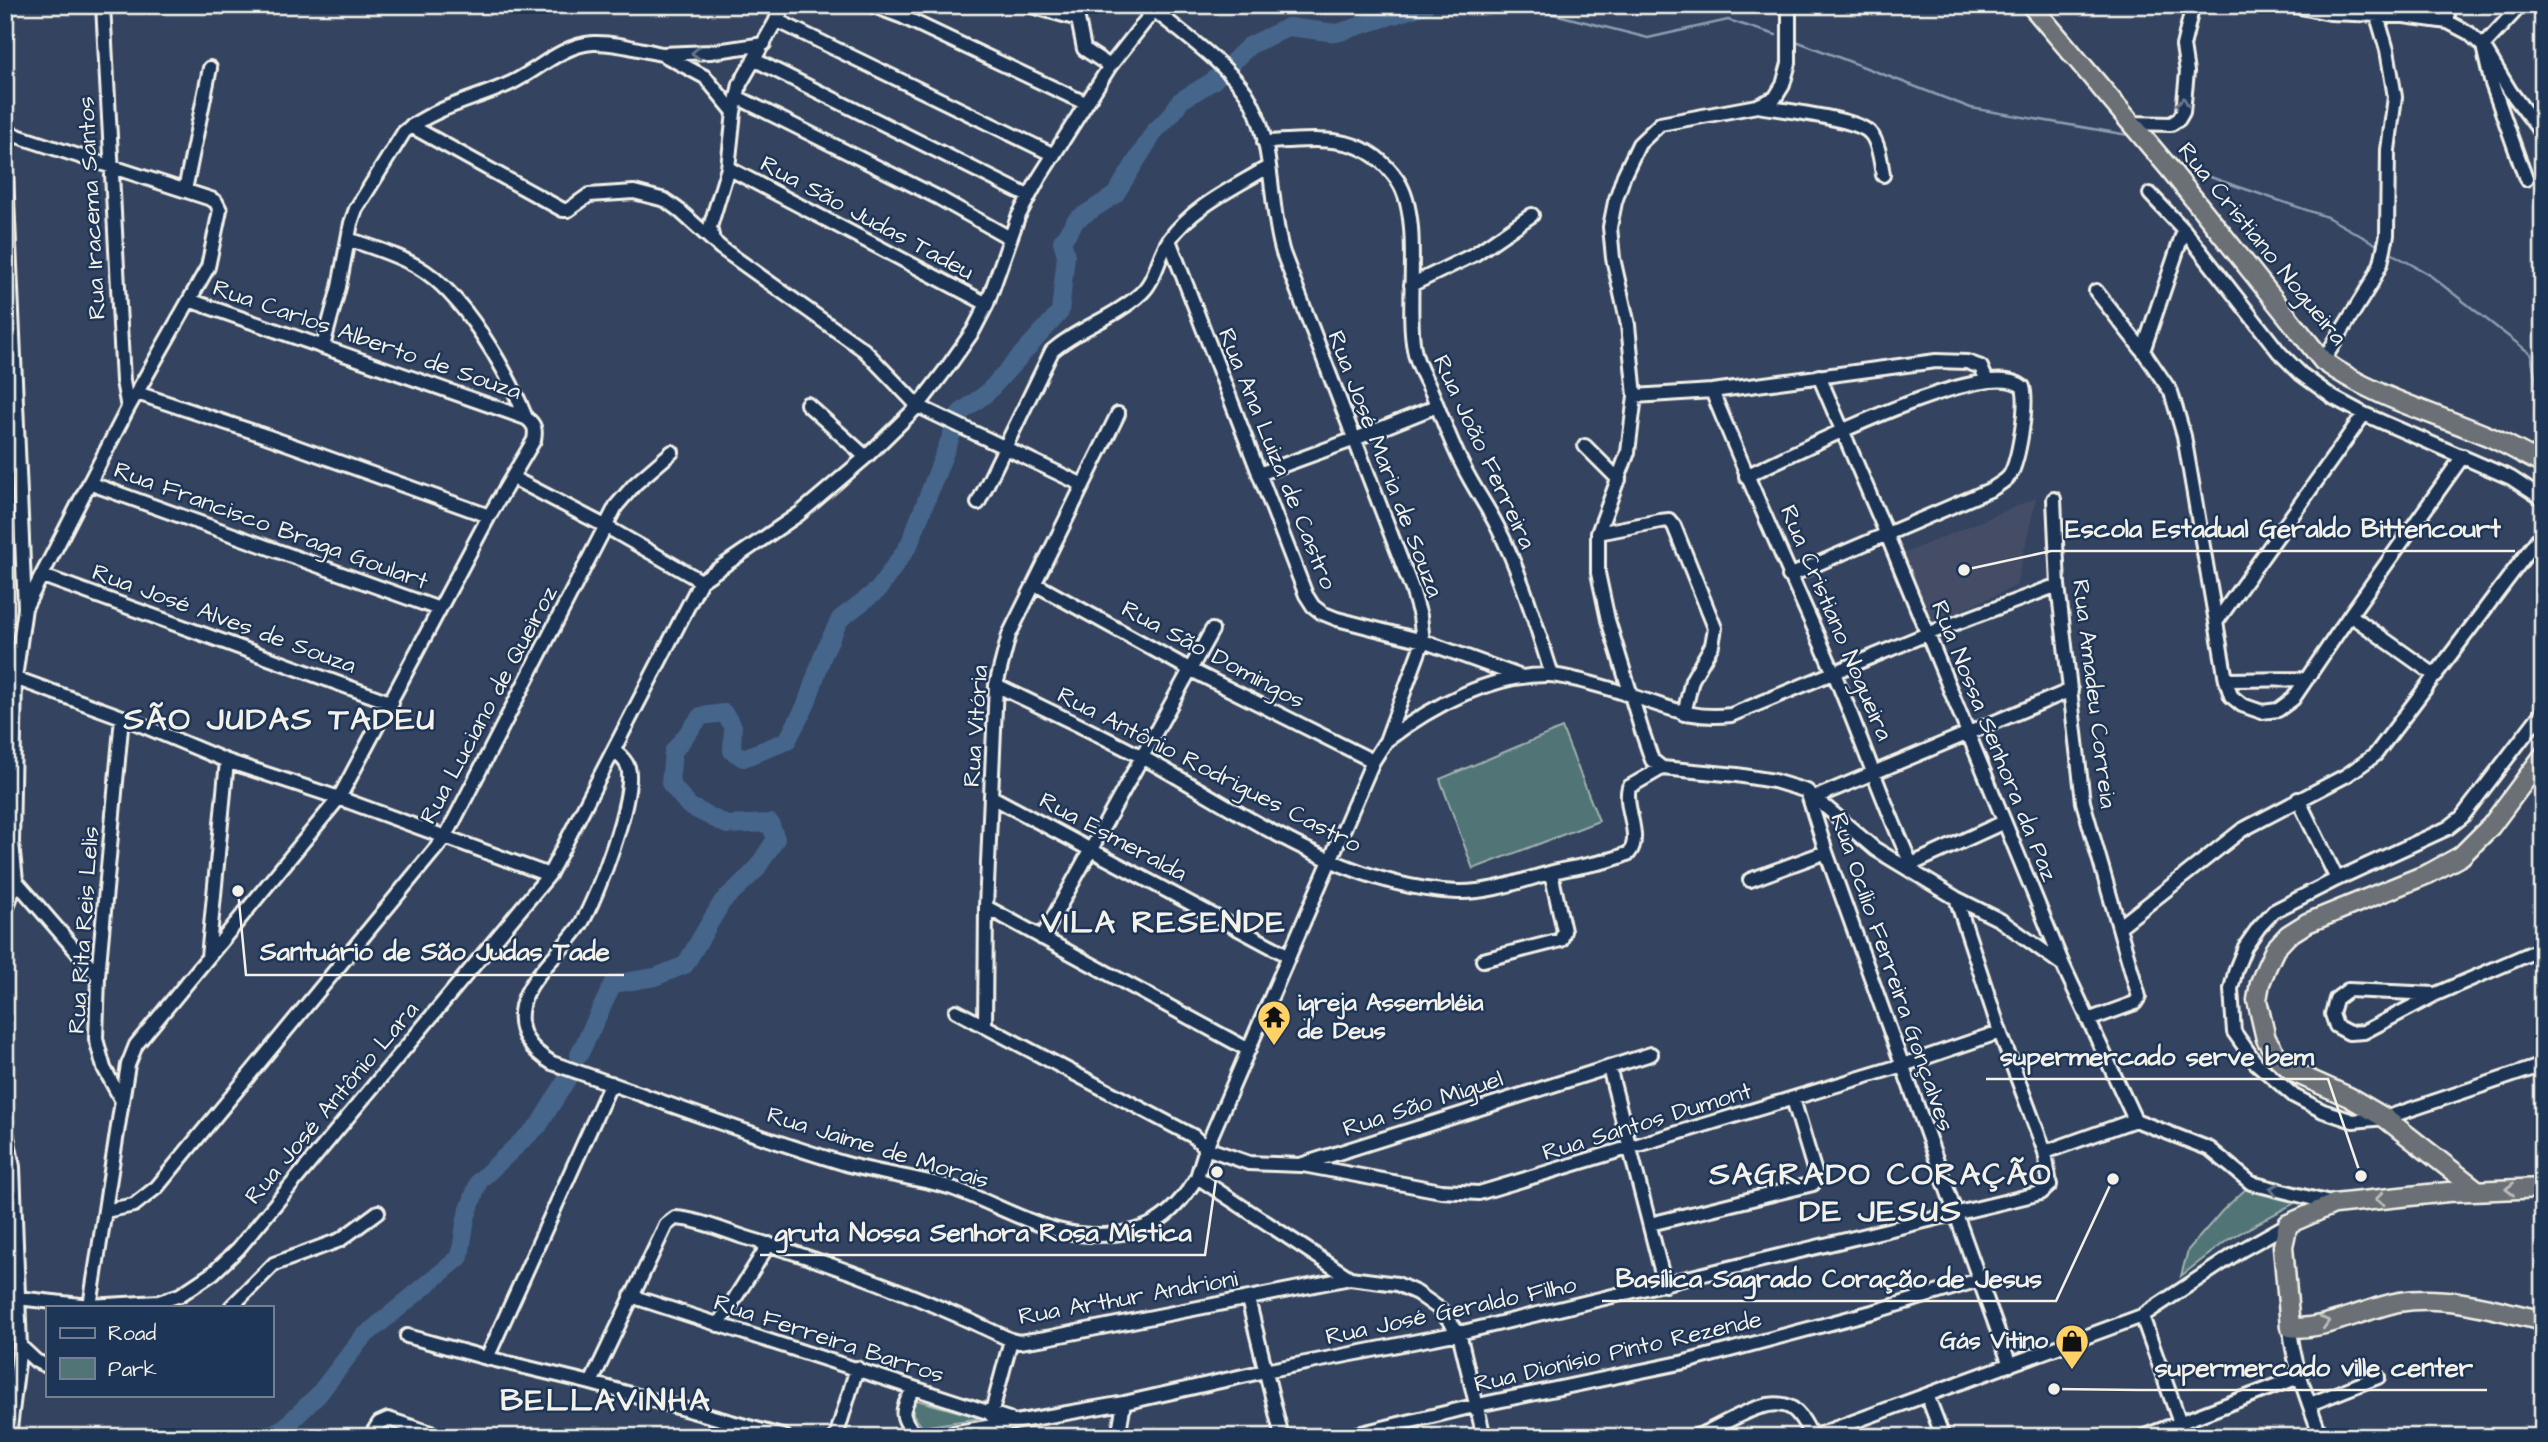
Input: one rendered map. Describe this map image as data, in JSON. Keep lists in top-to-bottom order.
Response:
{
  "streets": {
    "highway": ["Rua Cristiano Nogueira"],
    "street": [
      "Rua Iracema Santos",
      "Rua São Judas Tadeu",
      "Rua Carlos Alberto de Souza",
      "Rua João Ferreira",
      "Rua Ana Luiza de Castro",
      "Rua José Maria de Souza",
      "Rua Francisco Braga Goulart",
      "Rua José Alves de Souza",
      "Rua São Domingos",
      "Rua Amadeu Correia",
      "Rua Luciano de Queiroz",
      "Rua Vitória",
      "Rua Nossa Senhora da Paz",
      "Rua Antônio Rodrigues Castro",
      "Rua Esmeralda",
      "Rua Rita Reis Lelis",
      "Rua Ocílio Ferreira Gonçalves",
      "Rua José Antônio Lara",
      "Rua São Miguel",
      "Rua Santos Dumont",
      "Rua Jaime de Morais",
      "Rua Arthur Andrioni",
      "Rua José Geraldo Filho",
      "Rua Ferreira Barros",
      "Rua Dionísio Pinto Rezende"
    ]
  },
  "crossings": [
    ["Rua João Ferreira", "Rua José Maria de Souza"],
    ["Rua Ana Luiza de Castro", "Rua José Maria de Souza"],
    ["Rua José Maria de Souza", "Rua São Domingos"],
    ["Rua José Maria de Souza", "Rua Antônio Rodrigues Castro"],
    ["Rua José Maria de Souza", "Rua Esmeralda"],
    ["Rua José Maria de Souza", "Rua São Miguel"],
    ["Rua José Maria de Souza", "Rua Jaime de Morais"],
    ["Rua São Domingos", "Rua Vitória"],
    ["Rua Amadeu Correia", "Rua Nossa Senhora da Paz"],
    ["Rua Vitória", "Rua Antônio Rodrigues Castro"],
    ["Rua Vitória", "Rua Esmeralda"],
    ["Rua Vitória", "Rua São Miguel"],
    ["Rua Ocílio Ferreira Gonçalves", "Rua Santos Dumont"],
    ["Rua Ocílio Ferreira Gonçalves", "Rua José Geraldo Filho"],
    ["Rua Ocílio Ferreira Gonçalves", "Rua Dionísio Pinto Rezende"],
    ["Rua José Antônio Lara", "Rua Jaime de Morais"],
    ["Rua São Miguel", "Rua Santos Dumont"],
    ["Rua São Miguel", "Rua Jaime de Morais"],
    ["Rua Arthur Andrioni", "Rua Ferreira Barros"],
    ["Rua José Geraldo Filho", "Rua Ferreira Barros"]
  ],
  "districts": [
    "SÃO JUDAS TADEU",
    "VILA RESENDE",
    "SAGRADO CORAÇÃO DE JESUS",
    "BELLAVINHA"
  ],
  "places": {
    "other": [
      "Escola Estadual Geraldo Bittencourt",
      "Santuário de São Judas Tade",
      "gruta Nossa Senhora Rosa Mística",
      "supermercado serve bem",
      "Basílica Sagrado Coração de Jesus",
      "supermercado ville center"
    ],
    "temple": ["igreja Assembléia de Deus"],
    "shop": ["Gás Vitino"]
  },
  "legend": ["Road", "Park"]
}
